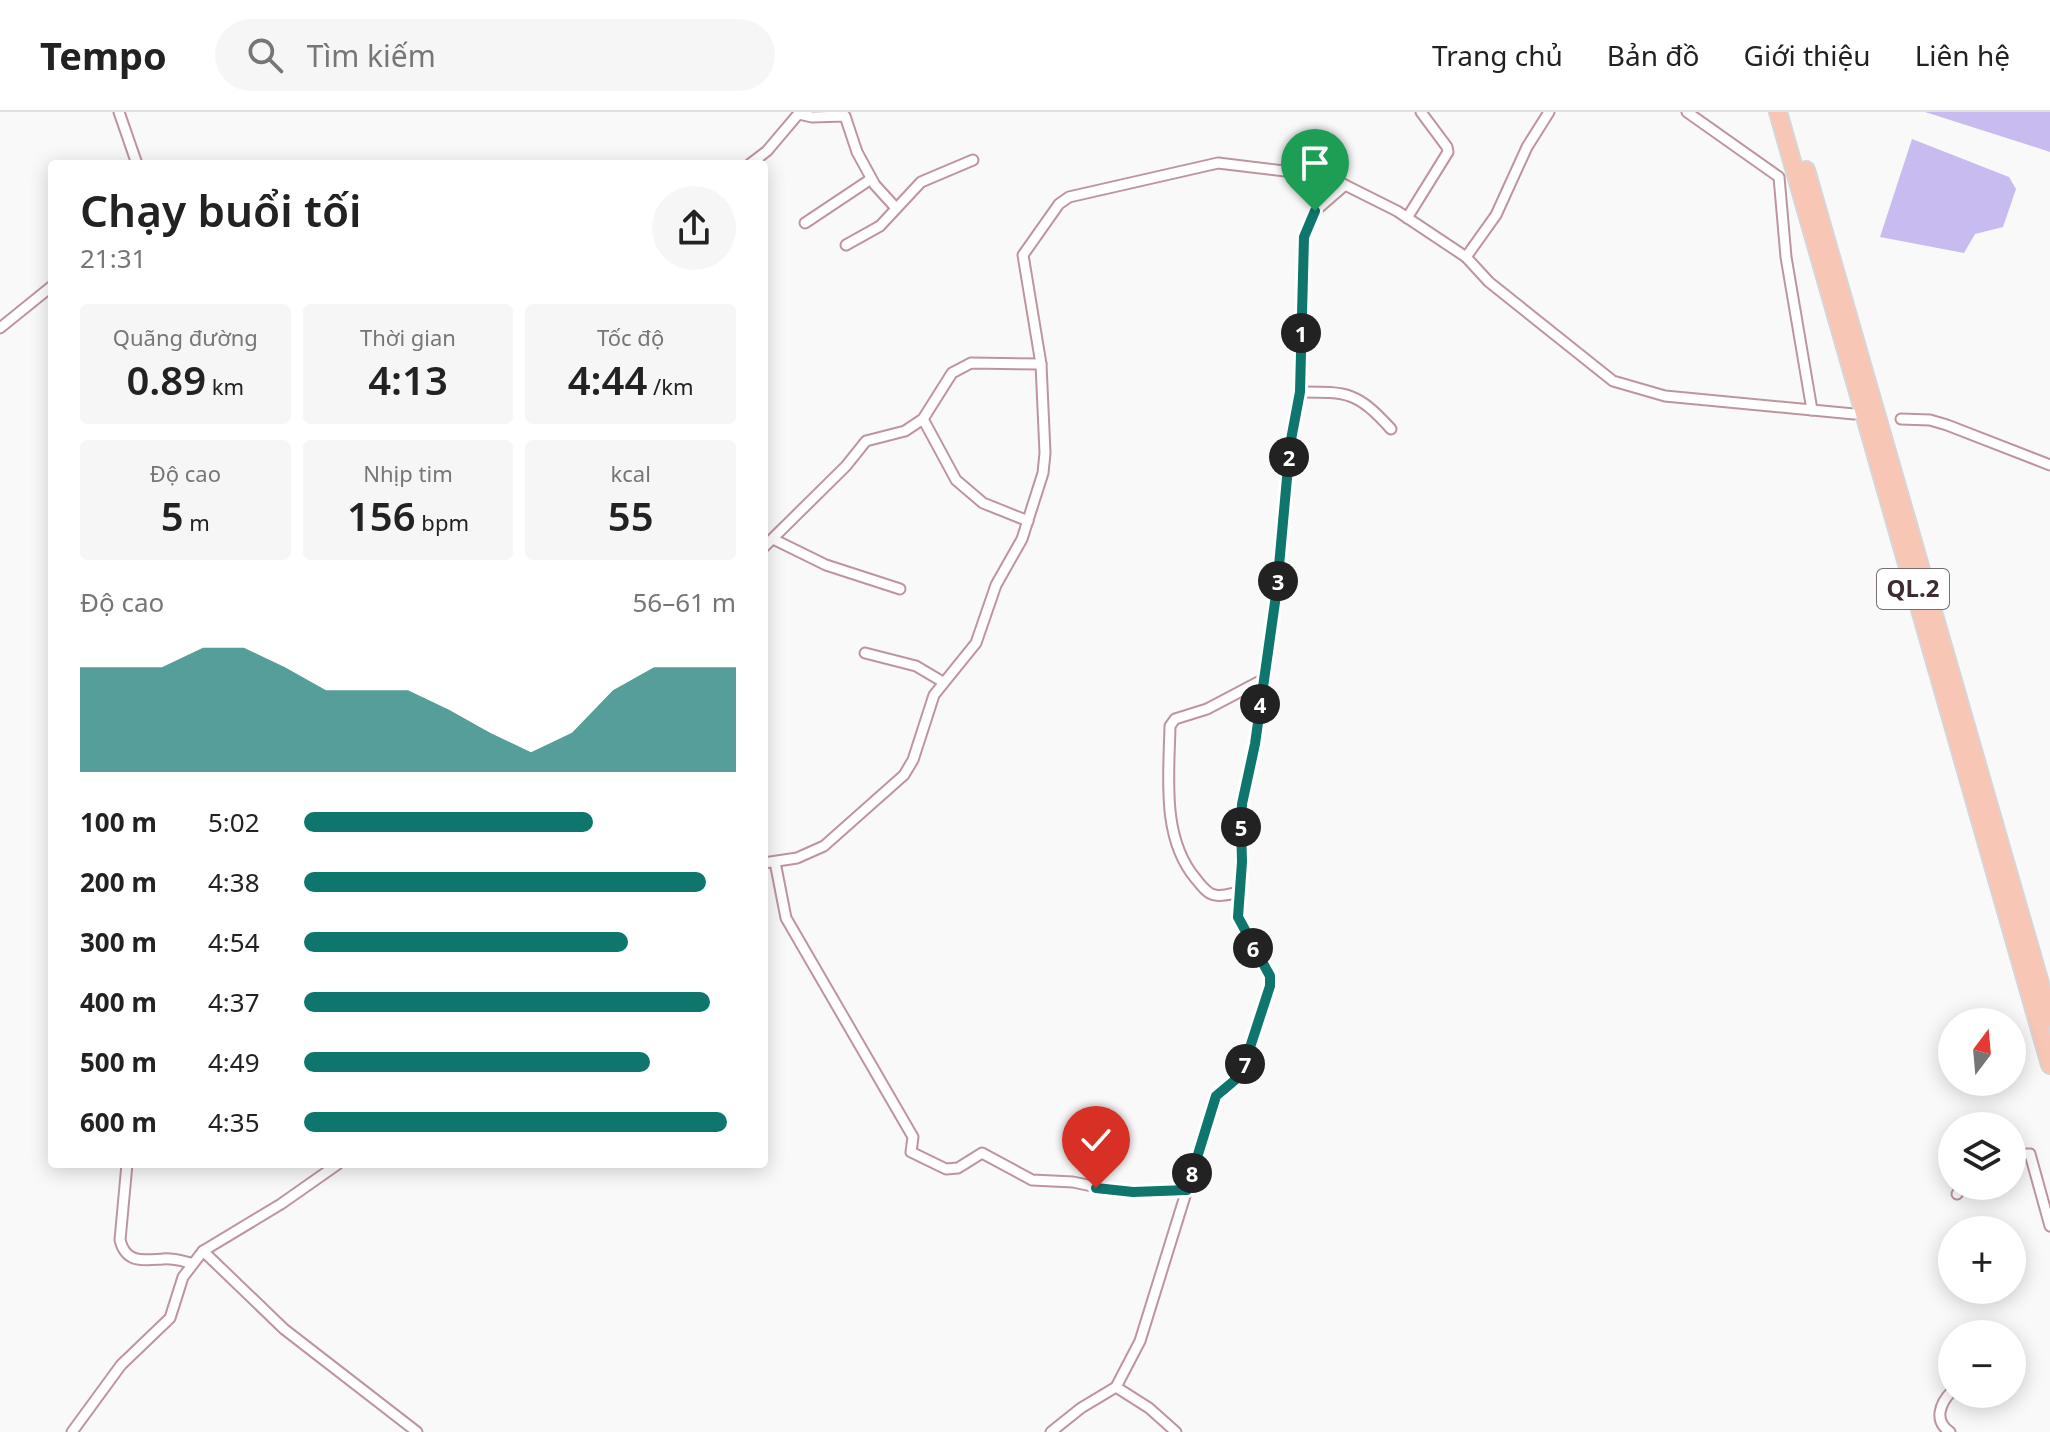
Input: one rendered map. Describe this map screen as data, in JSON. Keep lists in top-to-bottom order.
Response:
{
  "streets": {
    "highway": ["QL.2"]
  },
  "north": "top",
  "page": {
    "header": "Tempo",
    "search": "Tìm kiếm",
    "nav": [
      "Trang chủ",
      "Bản đồ",
      "Giới thiệu",
      "Liên hệ"
    ],
    "heading": ["Chạy buổi tối", "21:31"],
    "stats": [
      ["Quãng đường", "0.89 km"],
      ["Thời gian", "4:13"],
      ["Tốc độ", "4:44 /km"],
      ["Độ cao", "5 m"],
      ["Nhịp tim", "156 bpm"],
      ["kcal", "55"]
    ],
    "pins": [
      "1",
      "2",
      "3",
      "4",
      "5",
      "6",
      "7",
      "8"
    ],
    "chart": ["Độ cao", "56–61 m"],
    "list": [
      {
        "name": "100 m",
        "note": "5:02"
      },
      {
        "name": "200 m",
        "note": "4:38"
      },
      {
        "name": "300 m",
        "note": "4:54"
      },
      {
        "name": "400 m",
        "note": "4:37"
      },
      {
        "name": "500 m",
        "note": "4:49"
      },
      {
        "name": "600 m",
        "note": "4:35"
      }
    ],
    "map_buttons": ["+", "−"]
  }
}
